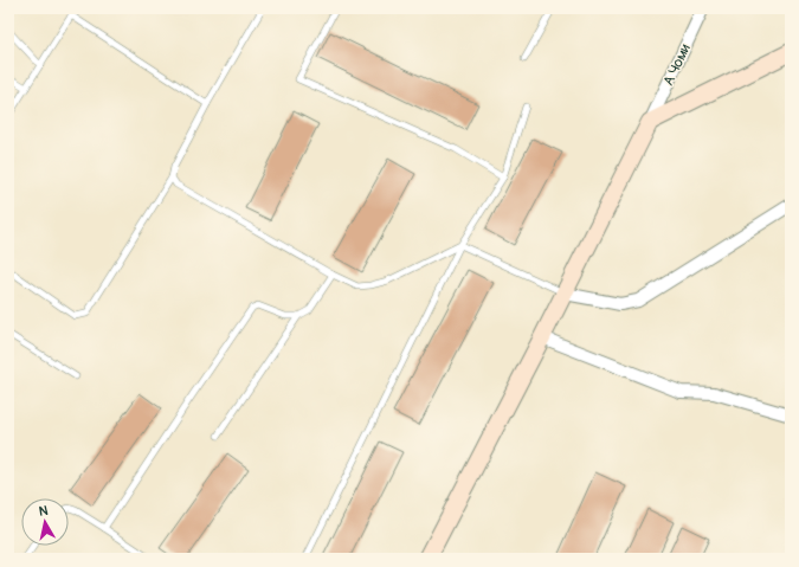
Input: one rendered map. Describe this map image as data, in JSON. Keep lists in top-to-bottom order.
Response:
{
  "streets": {
    "street": ["А Чоми"]
  },
  "north": "top"
}
